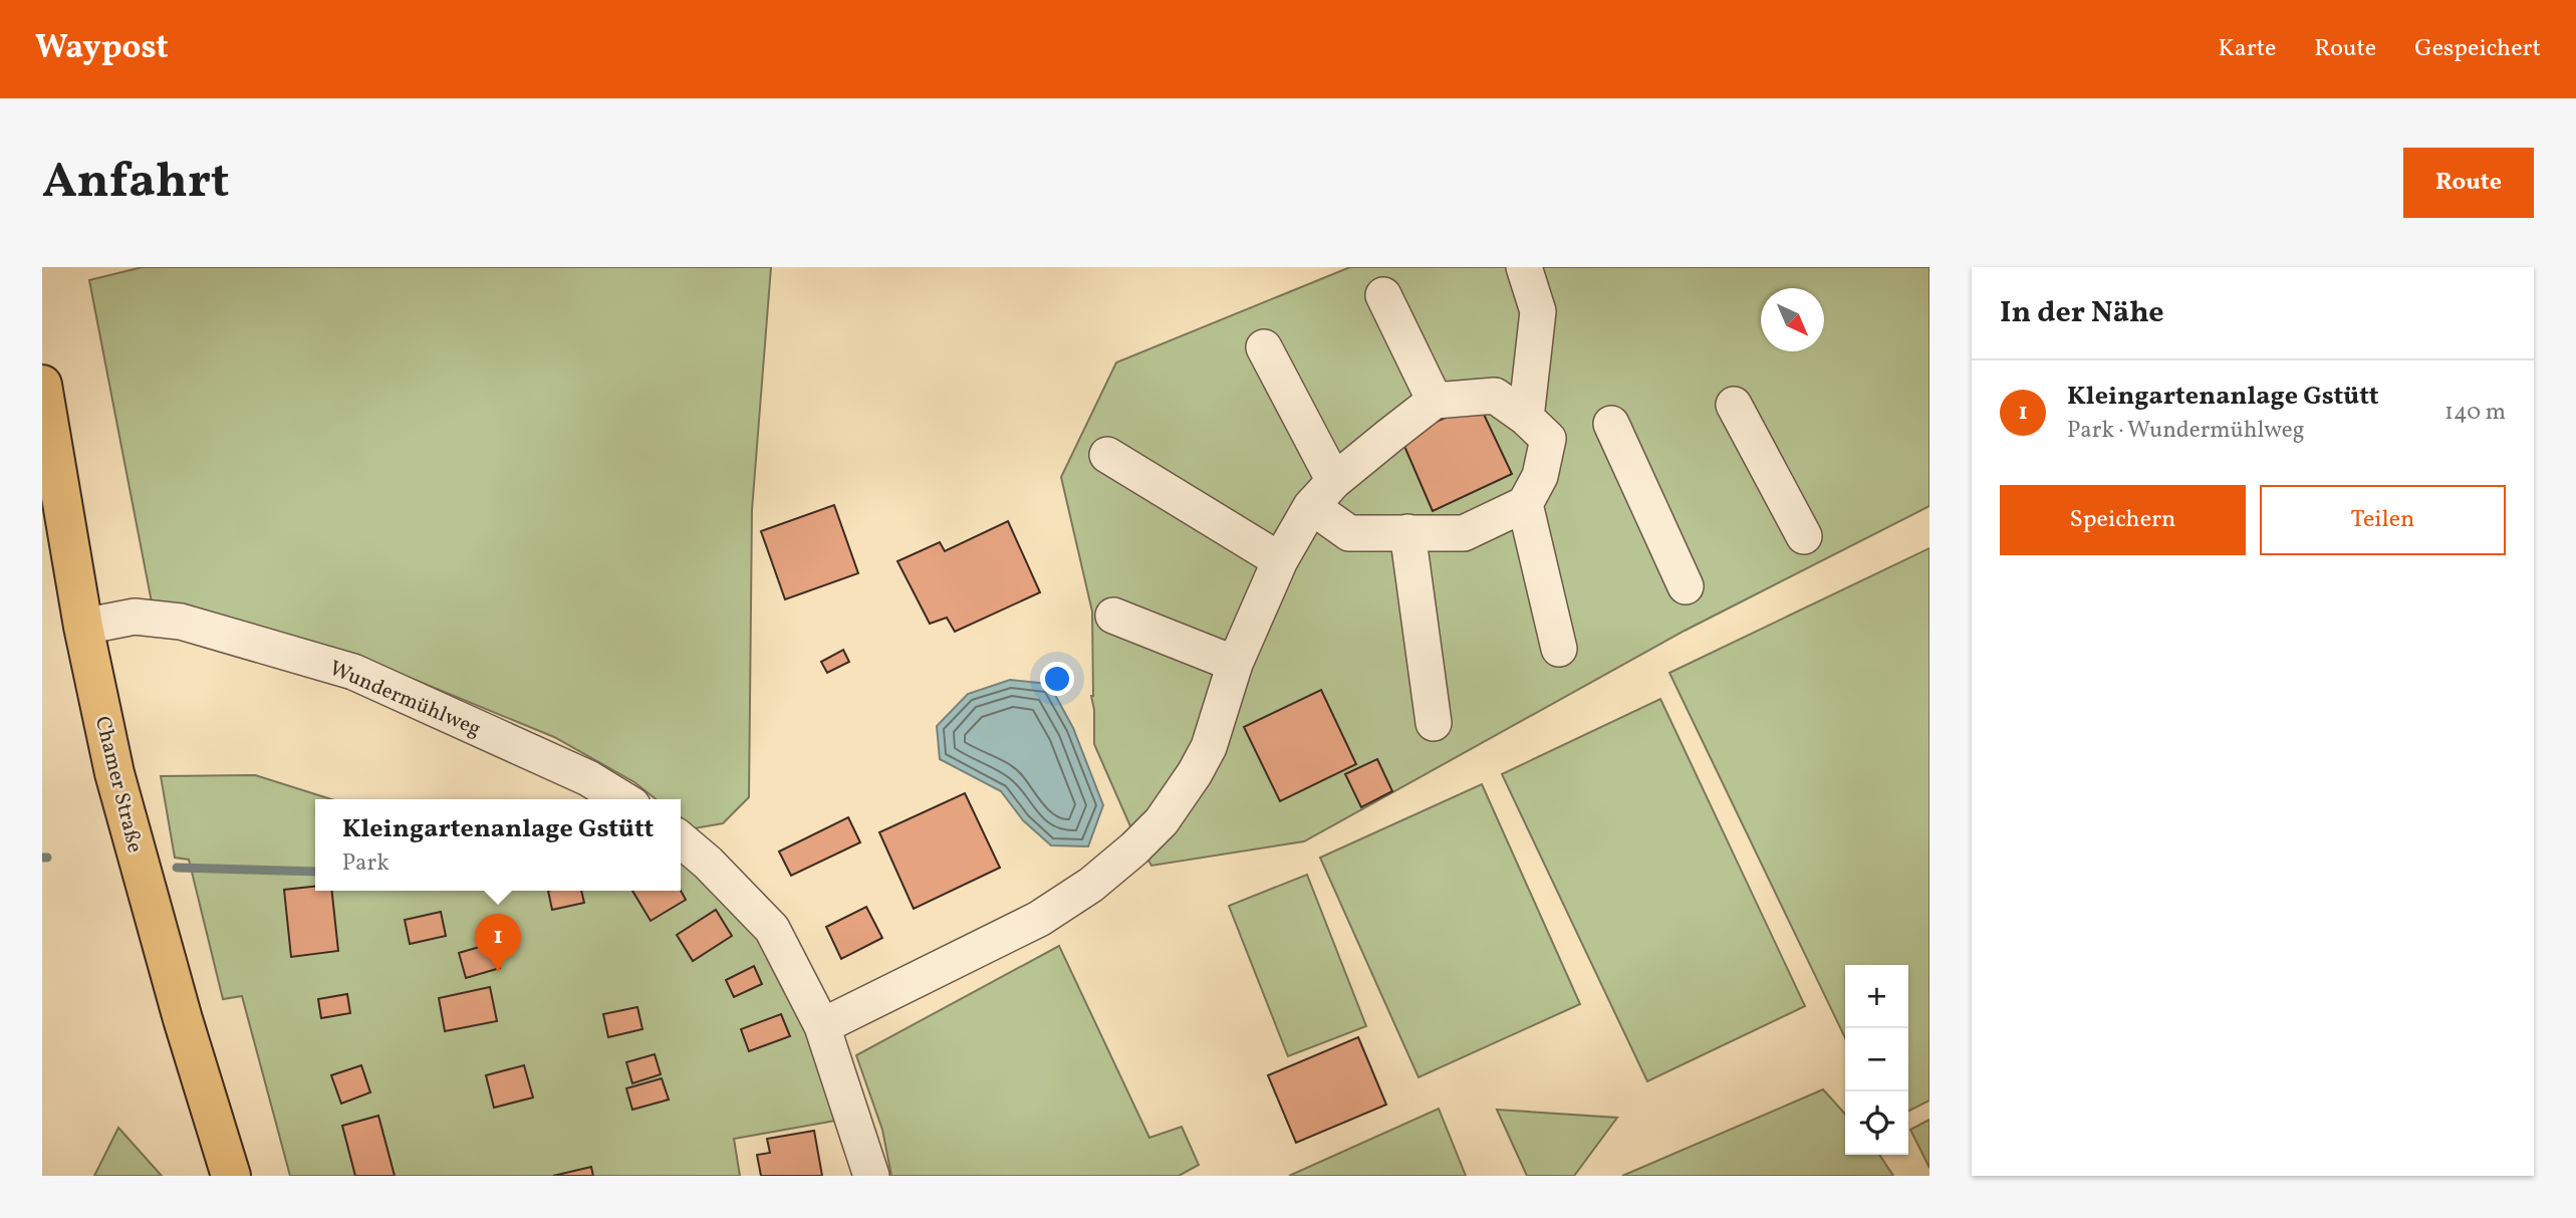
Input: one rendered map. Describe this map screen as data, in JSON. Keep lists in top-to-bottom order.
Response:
{
  "streets": {
    "main road": ["Chamer Straße"],
    "street": ["Wundermühlweg"]
  },
  "crossings": [
    ["Wundermühlweg", "Chamer Straße"]
  ],
  "north": "bottom right",
  "page": {
    "header": "Waypost",
    "nav": ["Karte", "Route", "Gespeichert"],
    "buttons": [
      "Route",
      ["Speichern", "Teilen"]
    ],
    "title": "Anfahrt",
    "heading": "In der Nähe",
    "list": [
      {
        "mark": "1",
        "name": "Kleingartenanlage Gstütt",
        "note": "Park · Wundermühlweg",
        "value": "140 m"
      }
    ],
    "popup": ["Kleingartenanlage Gstütt", "Park"],
    "pins": "1",
    "map_buttons": ["+", "−"]
  }
}
